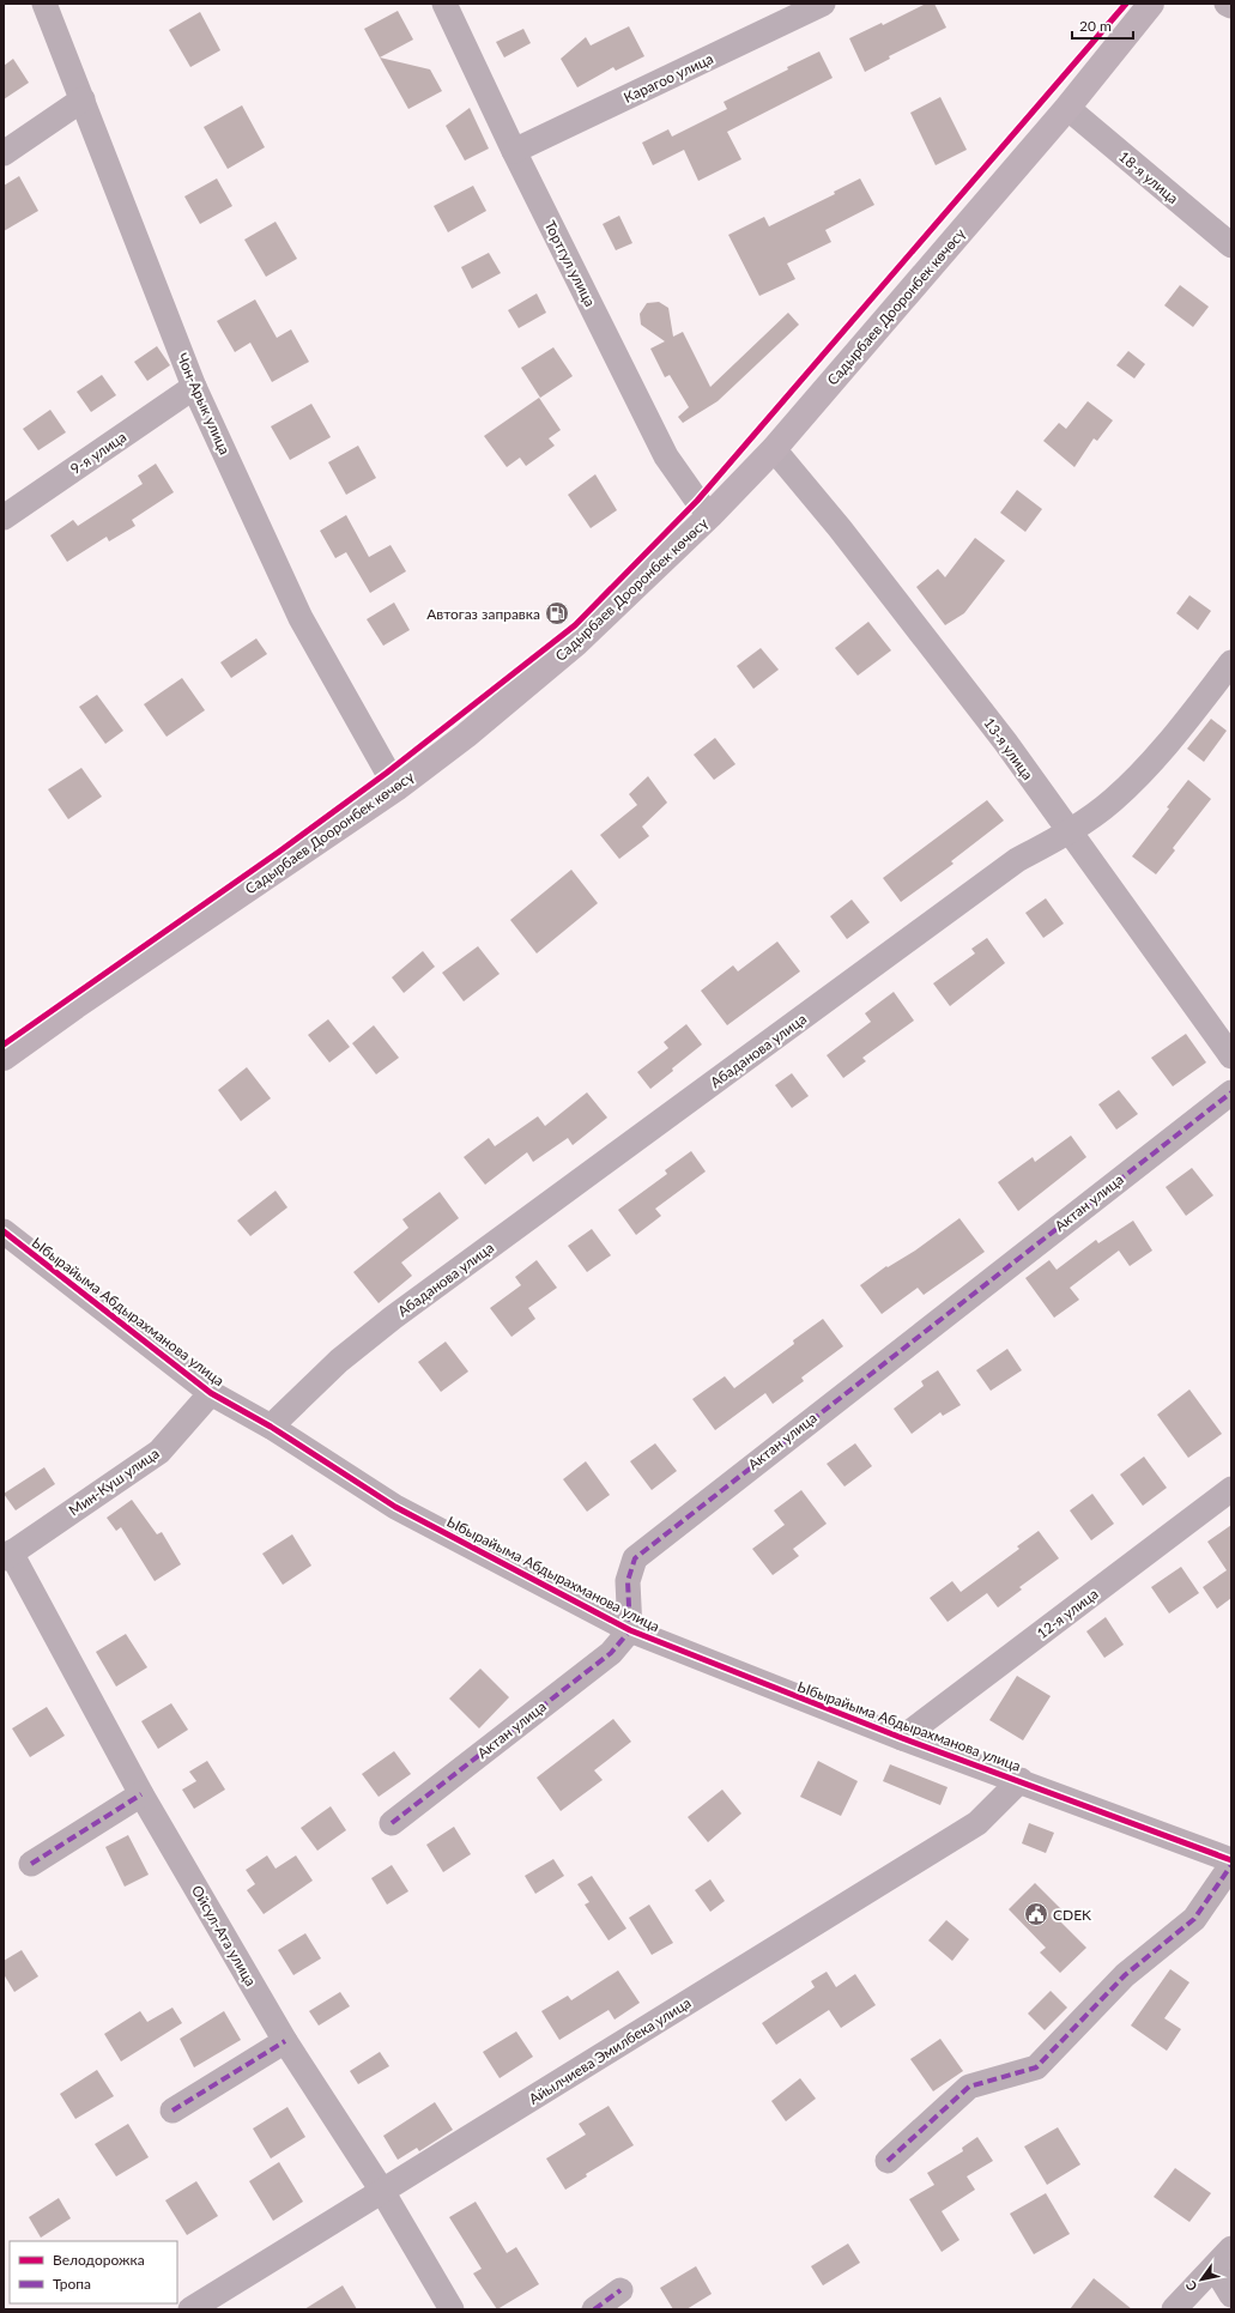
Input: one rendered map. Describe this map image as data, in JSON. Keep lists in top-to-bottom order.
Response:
{
  "streets": {
    "main road": ["Садырбаев Дооронбек көчөсү"],
    "street": [
      "Карагоо улица",
      "18-я улица",
      "Тортгул улица",
      "Чон-Арык улица",
      "9-я улица",
      "13-я улица",
      "Абаданова улица",
      "Актан улица",
      "Ыбырайыма Абдырахманова улица",
      "Мин-Куш улица",
      "12-я улица",
      "Ойсул-Ата улица",
      "Айылчиева Эмилбека улица"
    ]
  },
  "crossings": [
    ["Карагоо улица", "Тортгул улица"],
    ["18-я улица", "Садырбаев Дооронбек көчөсү"],
    ["Тортгул улица", "Садырбаев Дооронбек көчөсү"],
    ["Садырбаев Дооронбек көчөсү", "Чон-Арык улица"],
    ["Садырбаев Дооронбек көчөсү", "13-я улица"],
    ["Чон-Арык улица", "9-я улица"],
    ["13-я улица", "Абаданова улица"],
    ["Абаданова улица", "Ыбырайыма Абдырахманова улица"],
    ["Актан улица", "Ыбырайыма Абдырахманова улица"],
    ["Ыбырайыма Абдырахманова улица", "Мин-Куш улица"],
    ["Ыбырайыма Абдырахманова улица", "12-я улица"],
    ["Ыбырайыма Абдырахманова улица", "Айылчиева Эмилбека улица"],
    ["Мин-Куш улица", "Ойсул-Ата улица"],
    ["Ойсул-Ата улица", "Айылчиева Эмилбека улица"]
  ],
  "places": {
    "fuel station": ["Автогаз заправка"],
    "public building": ["CDEK"]
  },
  "legend": ["Велодорожка", "Тропа"],
  "scale_bar": "20 m",
  "north": "bottom left"
}
